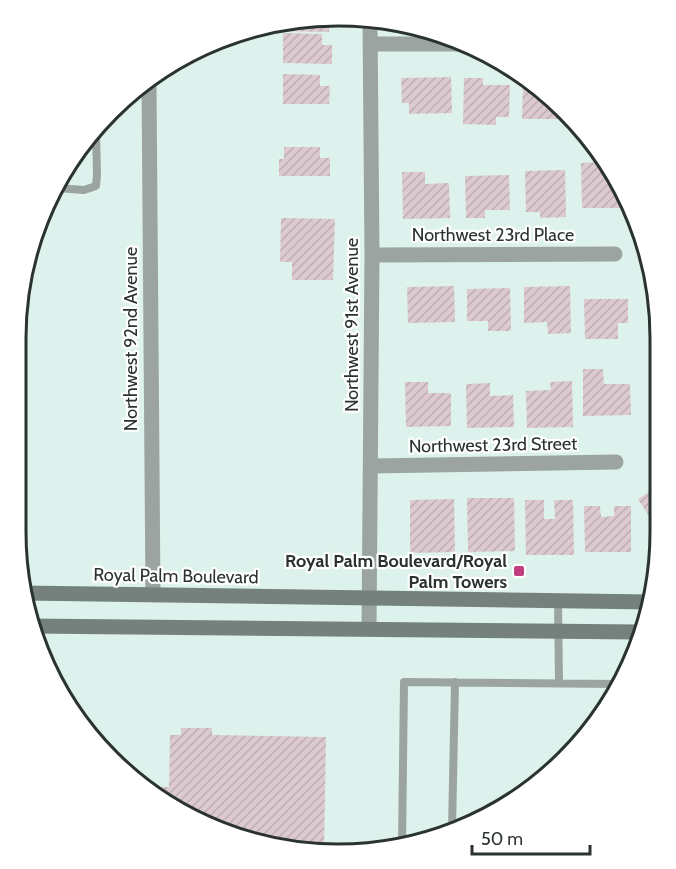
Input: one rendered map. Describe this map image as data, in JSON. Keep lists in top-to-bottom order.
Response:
{
  "streets": {
    "main road": ["Royal Palm Boulevard"],
    "street": [
      "Northwest 23rd Place",
      "Northwest 91st Avenue",
      "Northwest 92nd Avenue",
      "Northwest 23rd Street"
    ]
  },
  "crossings": [
    ["Northwest 23rd Place", "Northwest 91st Avenue"],
    ["Northwest 91st Avenue", "Northwest 23rd Street"],
    ["Northwest 91st Avenue", "Royal Palm Boulevard"],
    ["Northwest 92nd Avenue", "Royal Palm Boulevard"]
  ],
  "places": {
    "transit": ["Royal Palm Boulevard/Royal Palm Towers"]
  },
  "scale_bar": "50 m"
}
